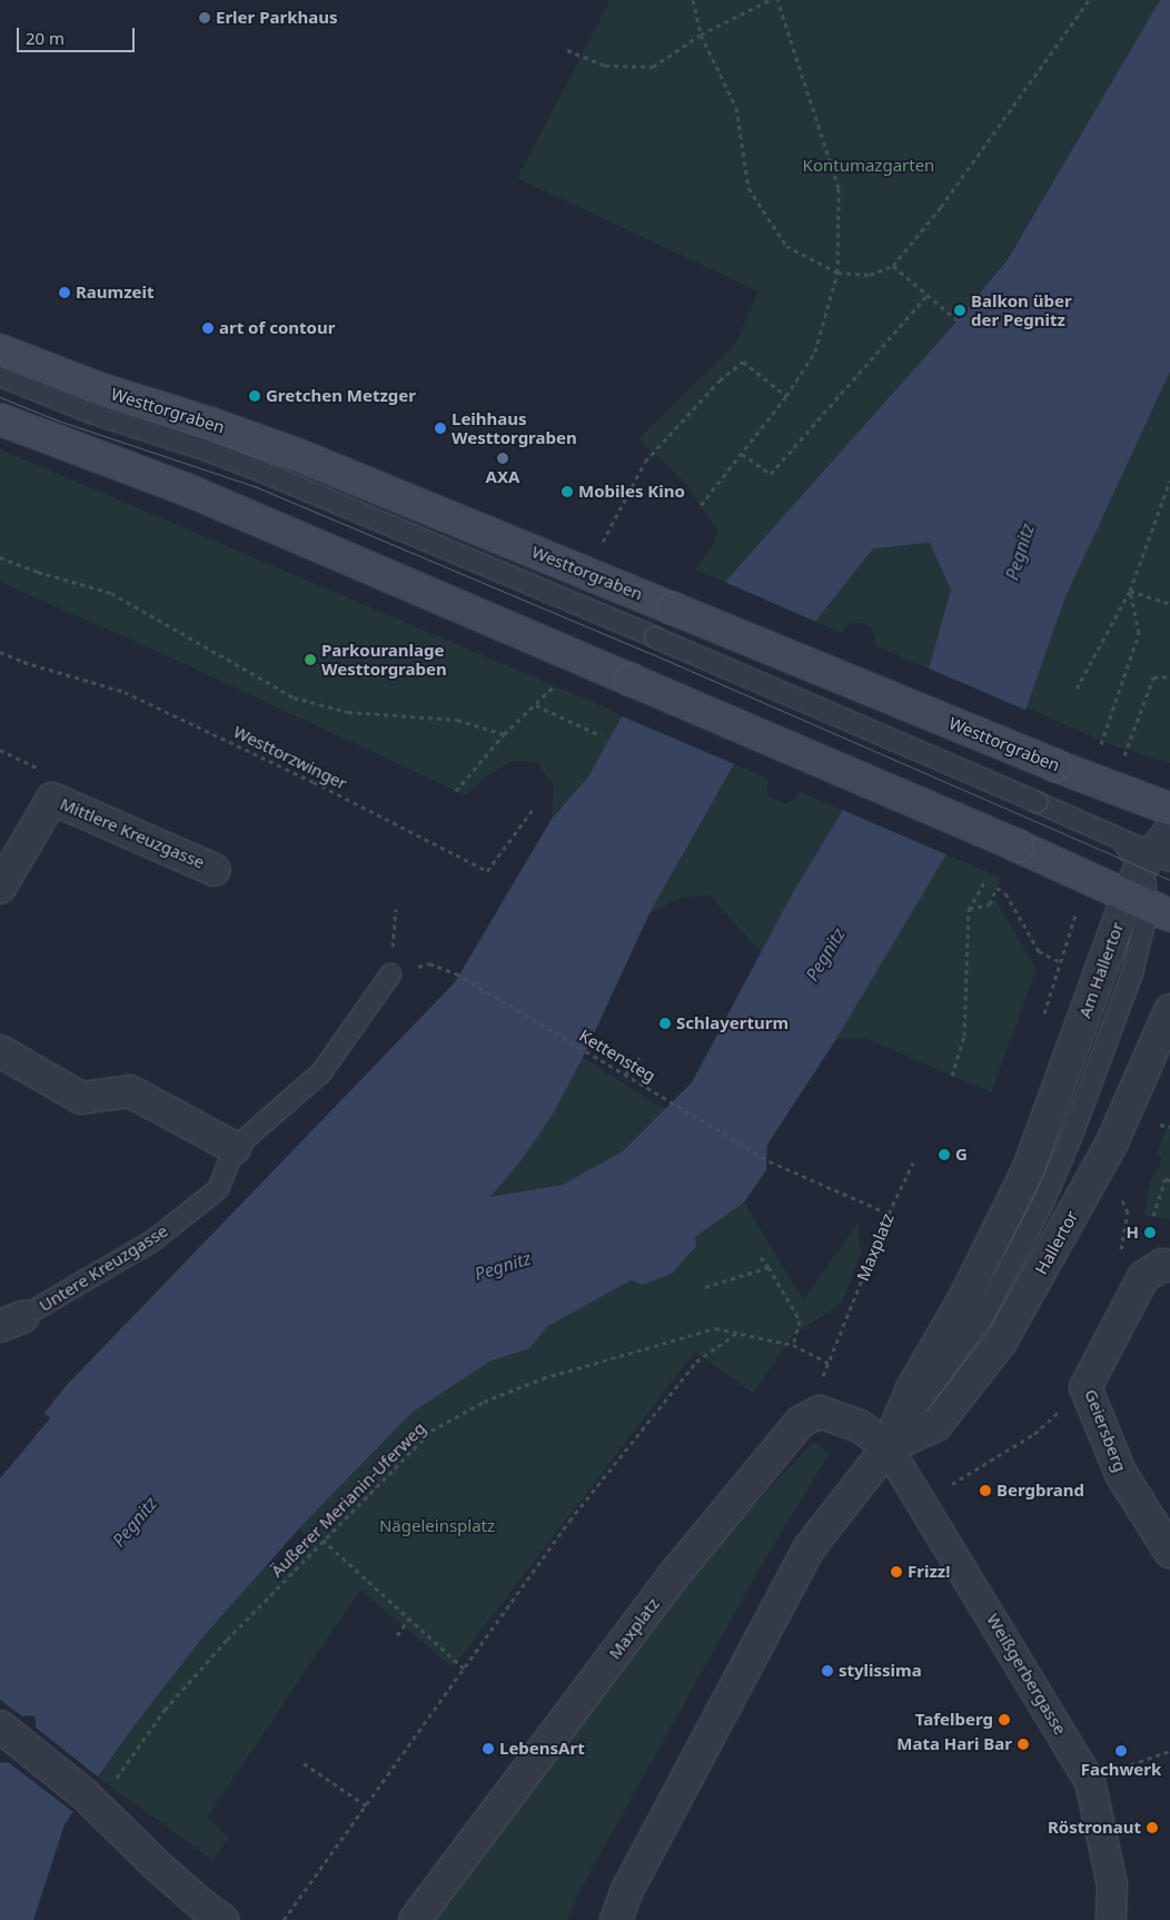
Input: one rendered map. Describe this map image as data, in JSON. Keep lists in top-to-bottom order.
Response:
{
  "streets": {
    "main road": ["Westtorgraben"],
    "street": [
      "Mittlere Kreuzgasse",
      "Am Hallertor",
      "Hallertor",
      "Maxplatz",
      "Geiersberg",
      "Weißgerbergasse"
    ],
    "lane": ["Untere Kreuzgasse"],
    "path": ["Westtorzwinger", "Kettensteg", "Äußerer Merianin-Uferweg"]
  },
  "crossings": [
    ["Am Hallertor", "Hallertor"],
    ["Kettensteg", "Maxplatz"],
    ["Hallertor", "Maxplatz"],
    ["Hallertor", "Weißgerbergasse"],
    ["Maxplatz", "Äußerer Merianin-Uferweg"],
    ["Maxplatz", "Weißgerbergasse"]
  ],
  "water": ["Pegnitz"],
  "parks": ["Kontumazgarten", "Nägeleinsplatz"],
  "places": [
    "Erler Parkhaus",
    "Raumzeit",
    "Balkon über der Pegnitz",
    "art of contour",
    "Gretchen Metzger",
    "Leihhaus Westtorgraben",
    "AXA",
    "Mobiles Kino",
    "Parkouranlage Westtorgraben",
    "Schlayerturm",
    "G",
    "H",
    "Bergbrand",
    "Frizz!",
    "stylissima",
    "Tafelberg",
    "Mata Hari Bar",
    "LebensArt",
    "Fachwerk",
    "Röstronaut"
  ],
  "scale_bar": "20 m"
}
